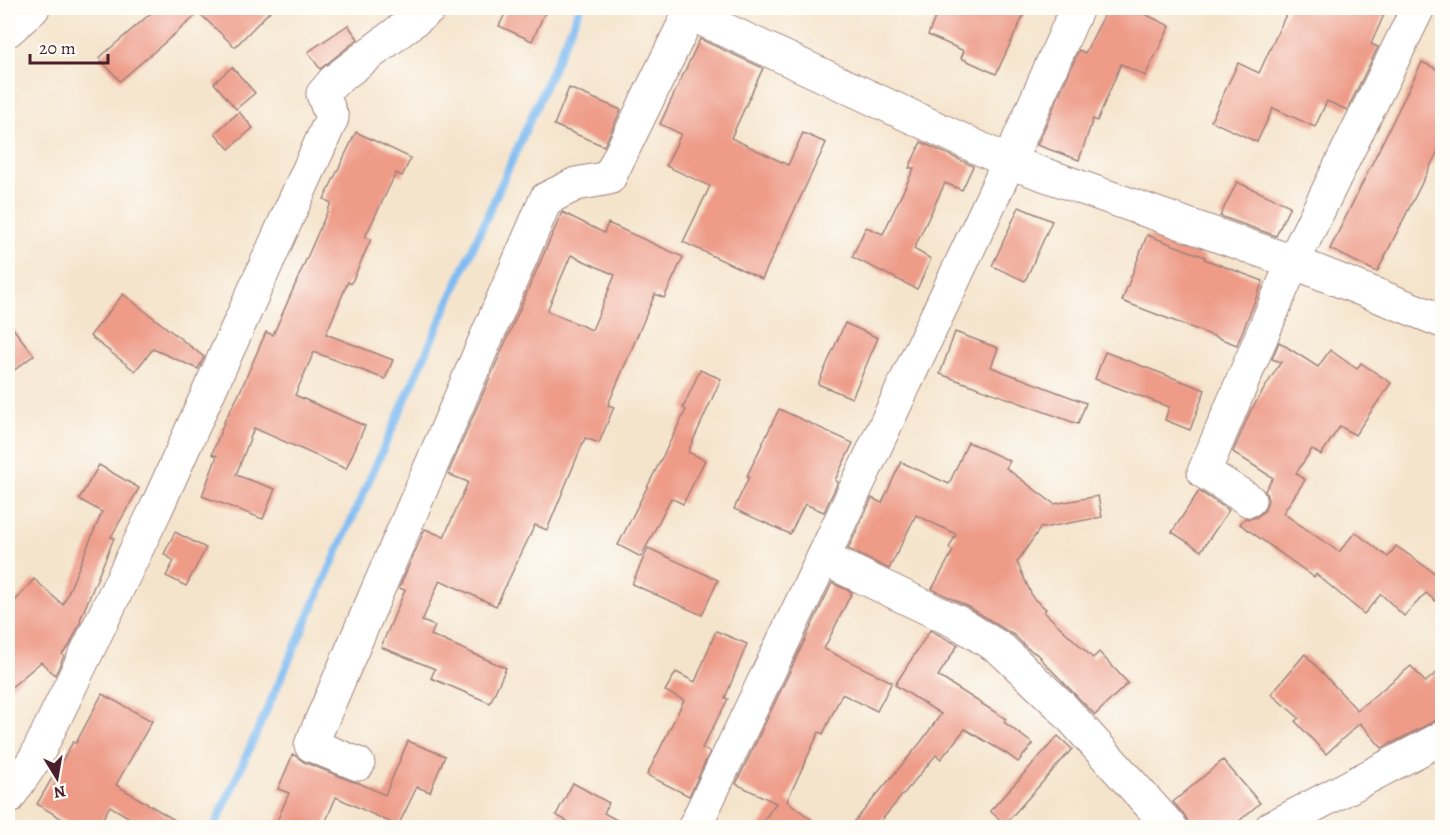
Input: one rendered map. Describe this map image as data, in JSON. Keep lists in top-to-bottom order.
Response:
{
  "scale_bar": "20 m",
  "north": "bottom"
}
